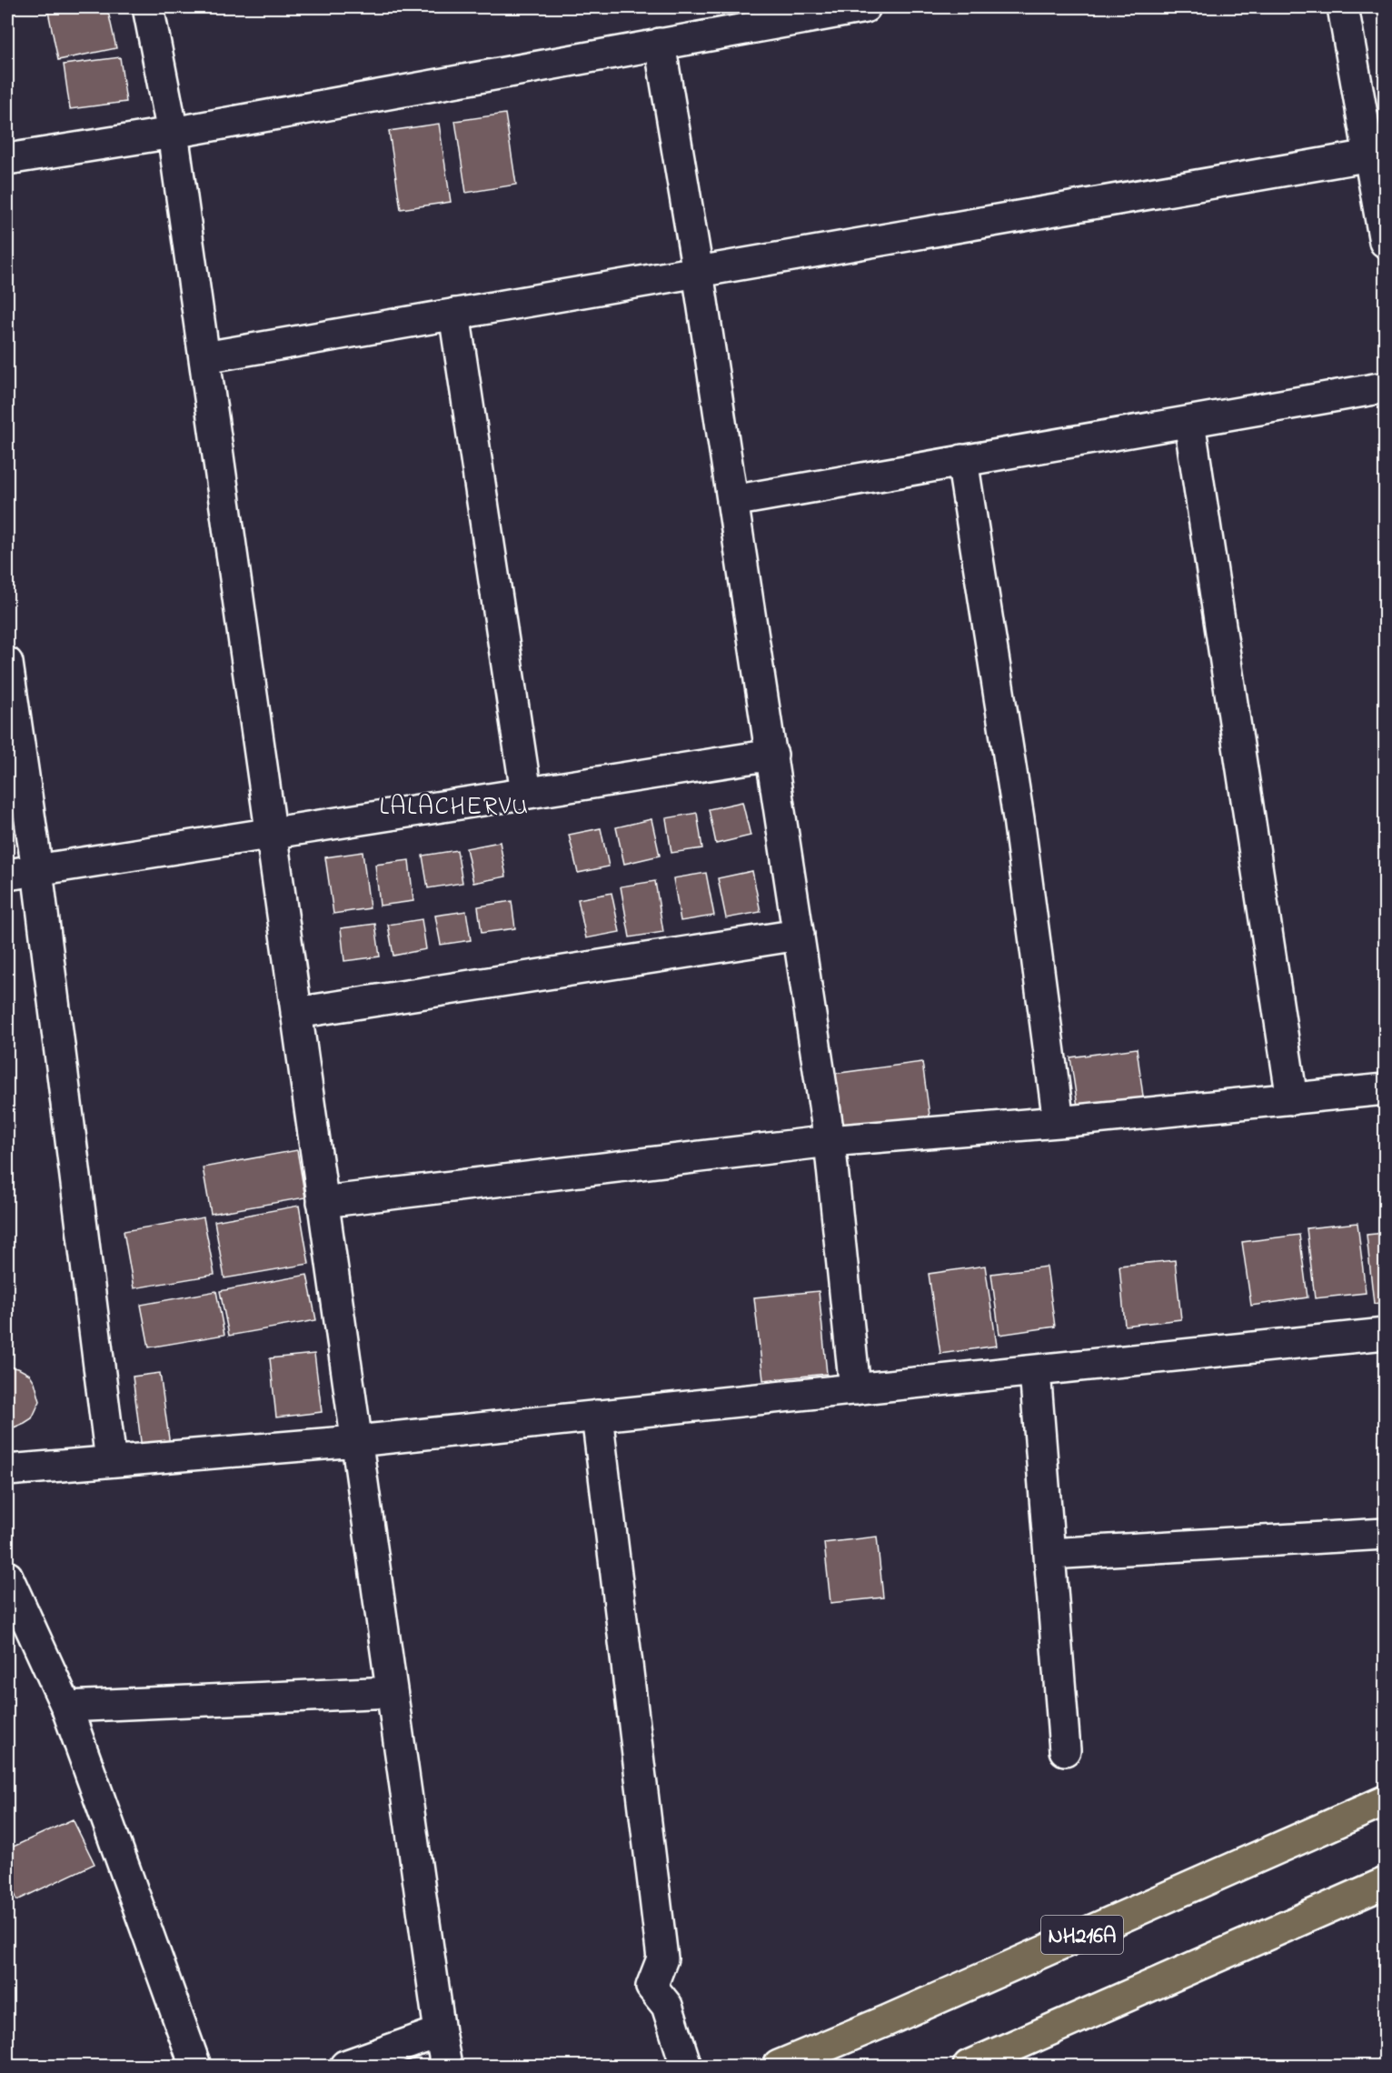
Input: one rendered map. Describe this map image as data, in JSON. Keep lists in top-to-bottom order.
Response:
{
  "streets": {
    "highway": ["NH216A"]
  },
  "districts": ["LALACHERVU"]
}
